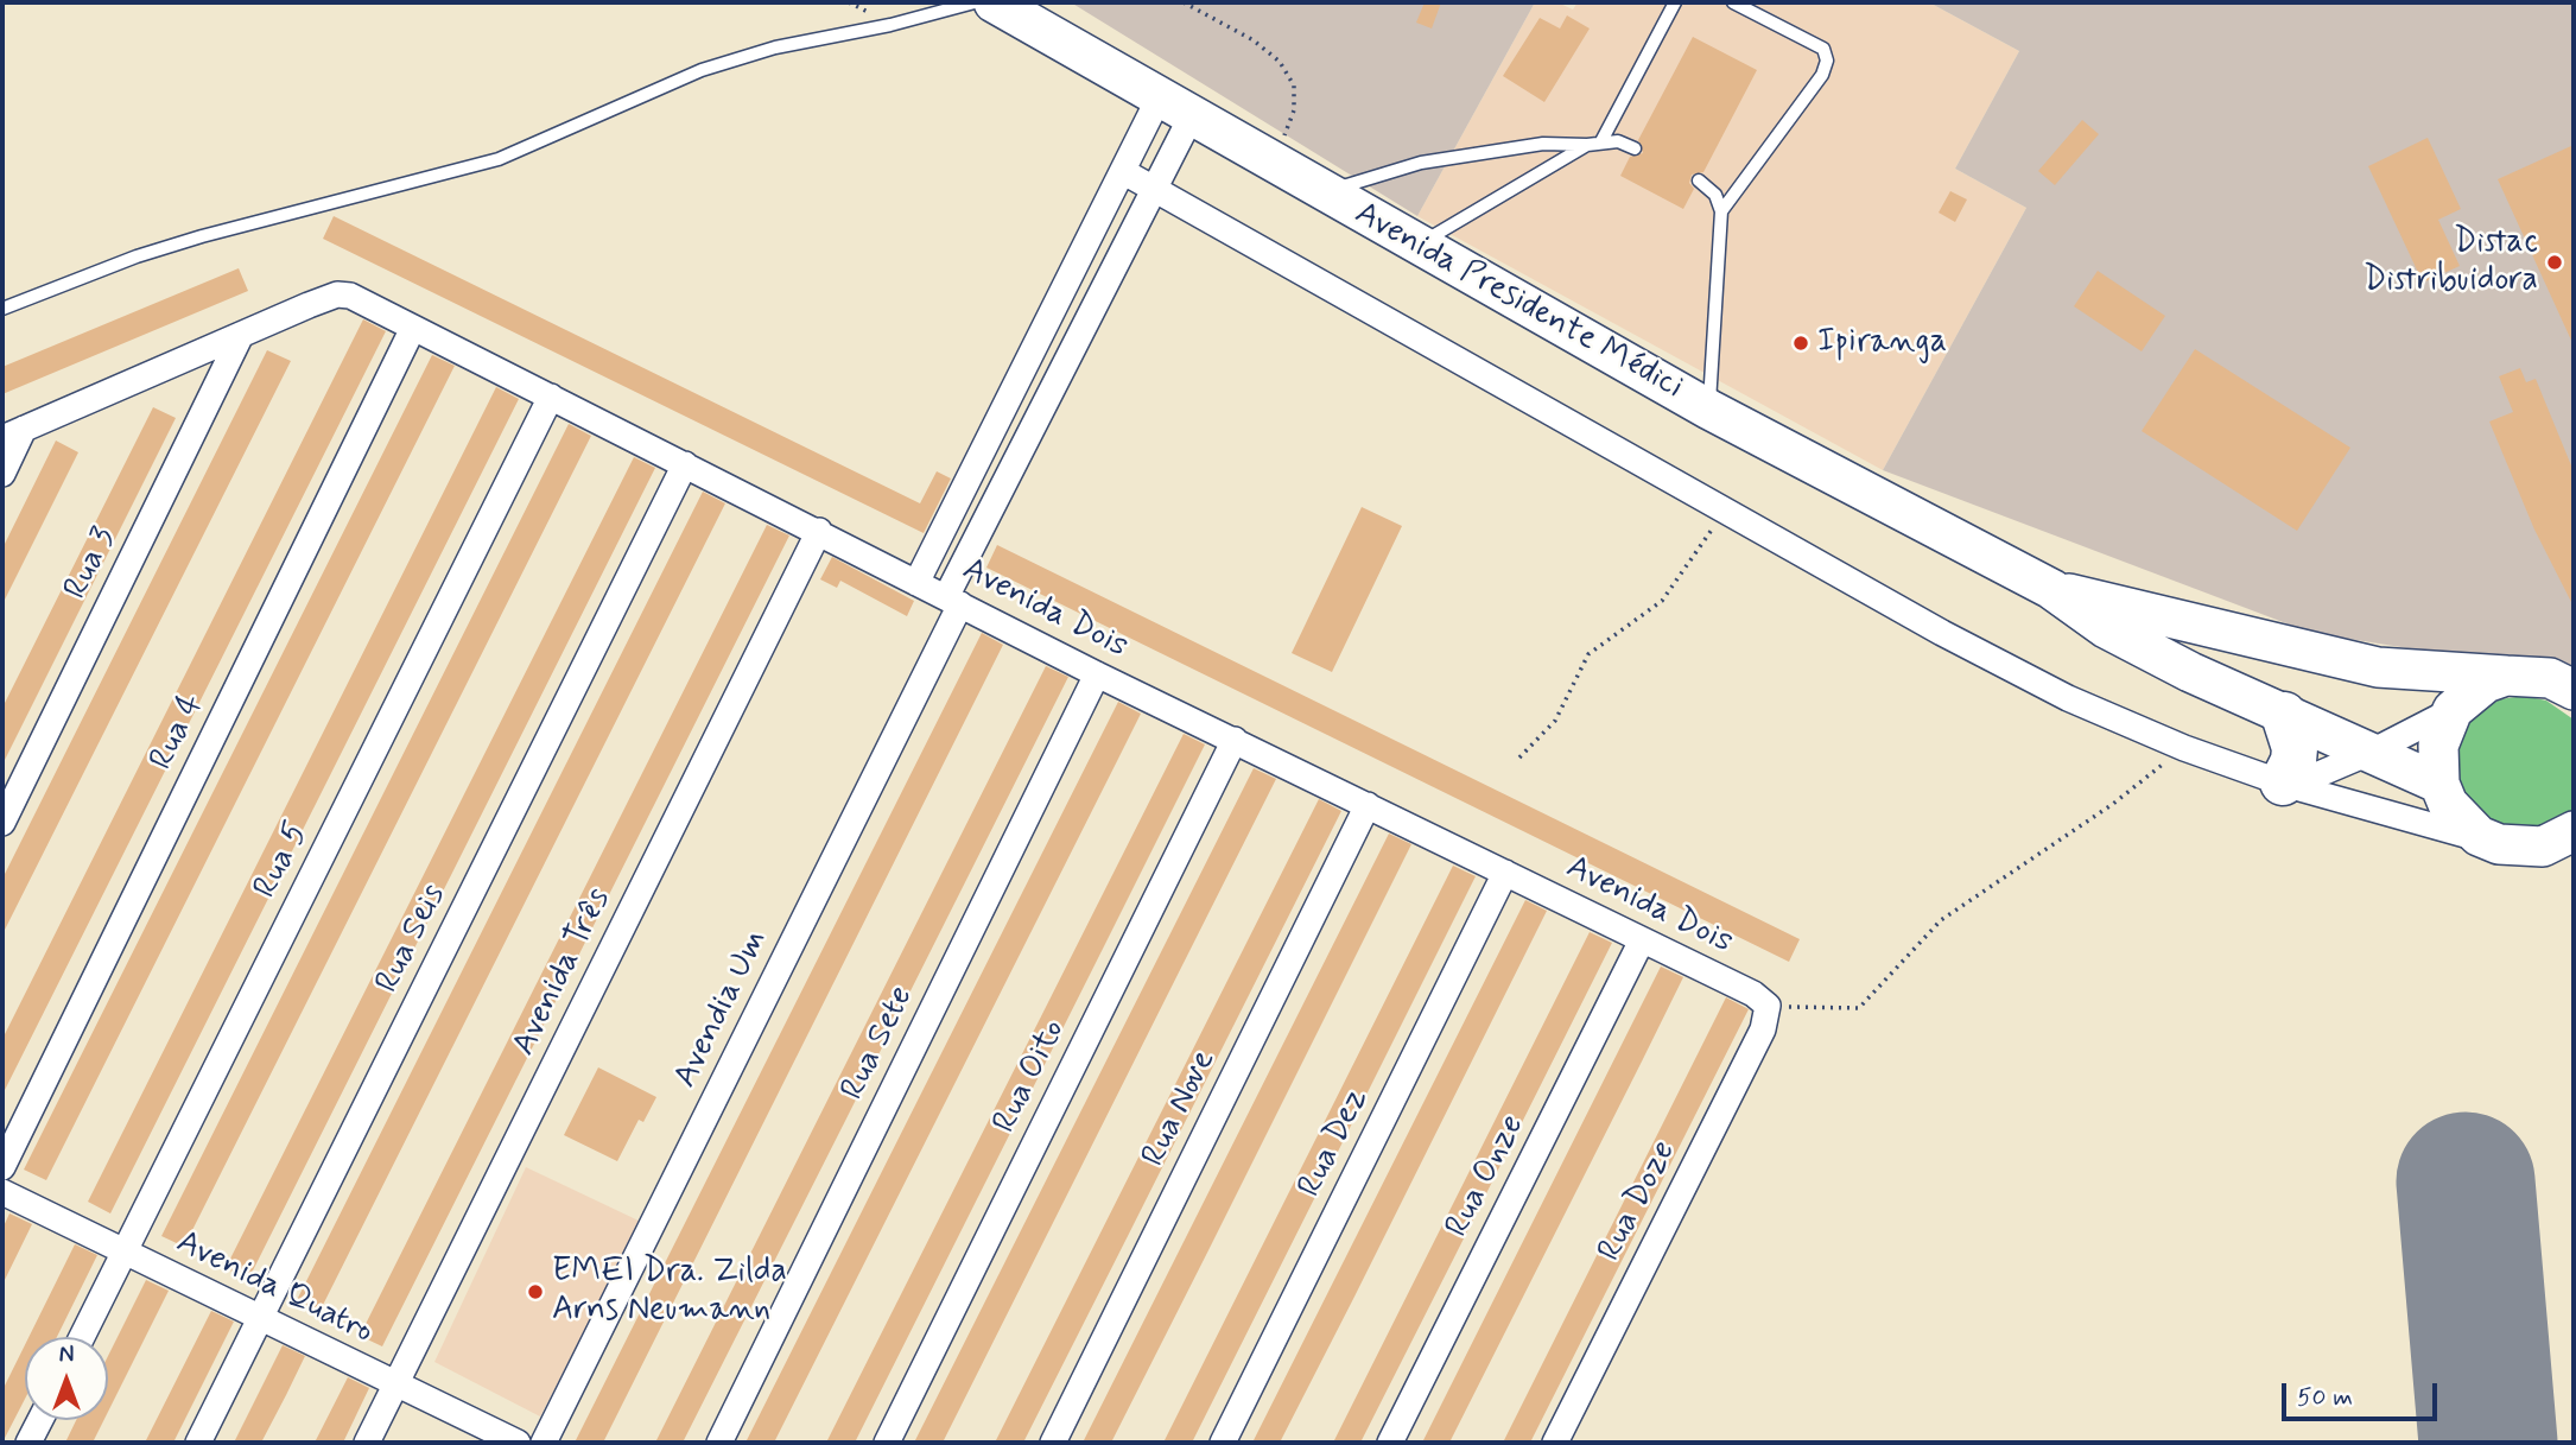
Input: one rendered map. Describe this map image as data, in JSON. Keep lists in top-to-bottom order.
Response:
{
  "streets": {
    "main road": ["Avenida Presidente Médici"],
    "street": [
      "Rua 3",
      "Avenida Dois",
      "Rua 4",
      "Rua 5",
      "Rua Seis",
      "Avenida Três",
      "Avendia Um",
      "Rua Sete",
      "Rua Oito",
      "Rua Nove",
      "Rua Dez",
      "Rua Onze",
      "Rua Doze",
      "Avenida Quatro"
    ]
  },
  "crossings": [
    ["Avenida Presidente Médici", "Avendia Um"],
    ["Rua 3", "Avenida Dois"],
    ["Avenida Dois", "Rua 4"],
    ["Avenida Dois", "Rua 5"],
    ["Avenida Dois", "Rua Seis"],
    ["Avenida Dois", "Avenida Três"],
    ["Avenida Dois", "Avendia Um"],
    ["Avenida Dois", "Rua Sete"],
    ["Avenida Dois", "Rua Oito"],
    ["Avenida Dois", "Rua Nove"],
    ["Avenida Dois", "Rua Dez"],
    ["Avenida Dois", "Rua Onze"],
    ["Avenida Dois", "Rua Doze"],
    ["Rua 5", "Avenida Quatro"],
    ["Rua Seis", "Avenida Quatro"],
    ["Avenida Três", "Avenida Quatro"]
  ],
  "places": ["Distac Distribuidora", "Ipiranga", "EMEI Dra. Zilda Arns Neumann"],
  "scale_bar": "50 m",
  "north": "top"
}
